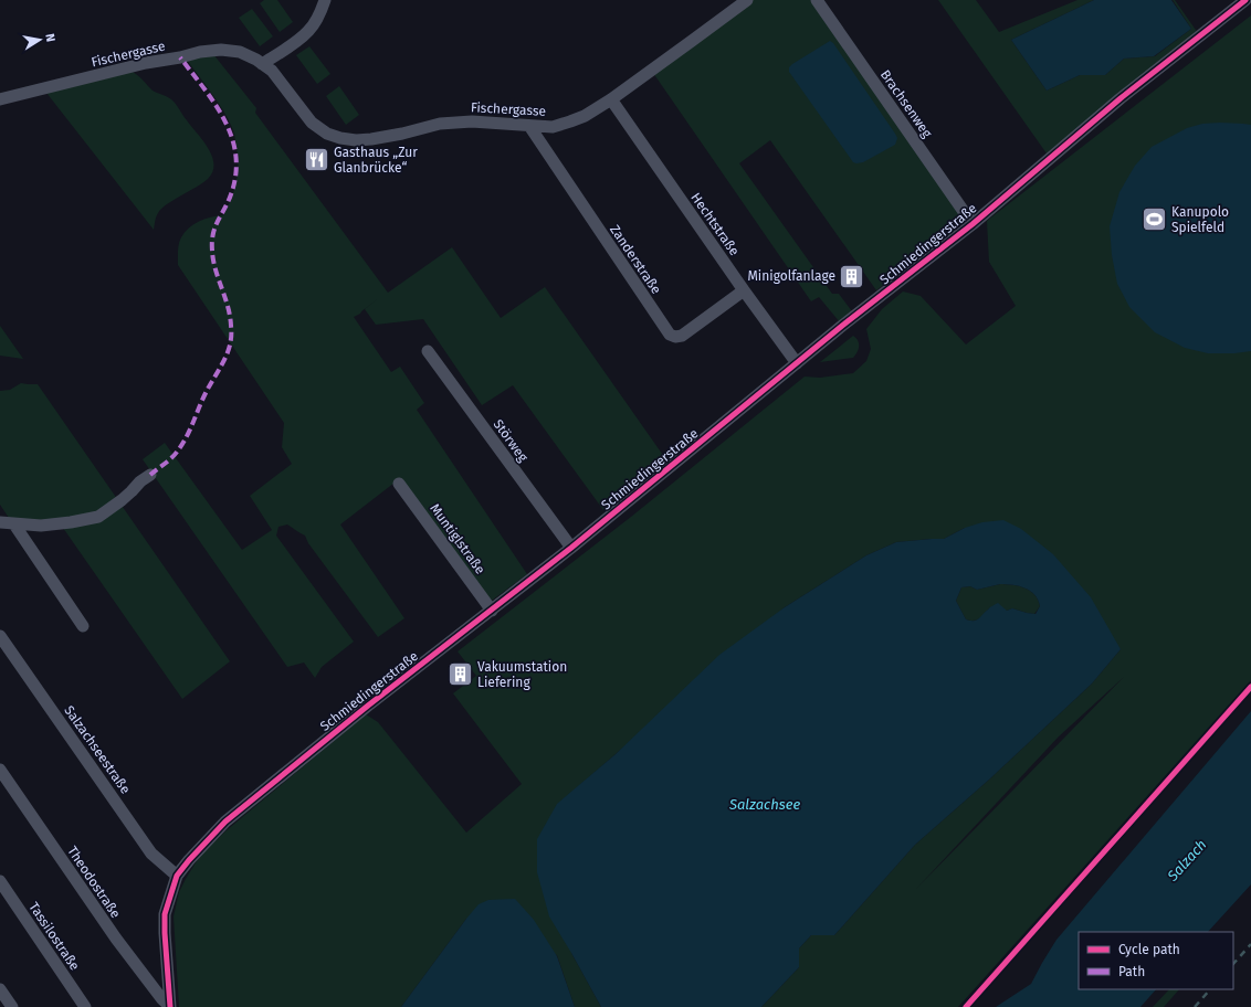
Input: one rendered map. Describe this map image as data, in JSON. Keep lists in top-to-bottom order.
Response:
{
  "streets": {
    "street": [
      "Fischergasse",
      "Brachsenweg",
      "Hechtstraße",
      "Schmiedingerstraße",
      "Zanderstraße",
      "Störweg",
      "Muntiglstraße",
      "Salzachseestraße",
      "Theodostraße",
      "Tassilostraße"
    ]
  },
  "crossings": [
    ["Fischergasse", "Hechtstraße"],
    ["Fischergasse", "Zanderstraße"],
    ["Brachsenweg", "Schmiedingerstraße"],
    ["Hechtstraße", "Schmiedingerstraße"],
    ["Hechtstraße", "Zanderstraße"],
    ["Schmiedingerstraße", "Störweg"],
    ["Schmiedingerstraße", "Muntiglstraße"],
    ["Schmiedingerstraße", "Salzachseestraße"],
    ["Schmiedingerstraße", "Theodostraße"]
  ],
  "water": ["Salzachsee", "Salzach"],
  "places": {
    "restaurant": ["Gasthaus „Zur Glanbrücke“"],
    "sports": ["Kanupolo Spielfeld"],
    "building": ["Minigolfanlage", "Vakuumstation Liefering"]
  },
  "legend": ["Cycle path", "Path"],
  "north": "right"
}
